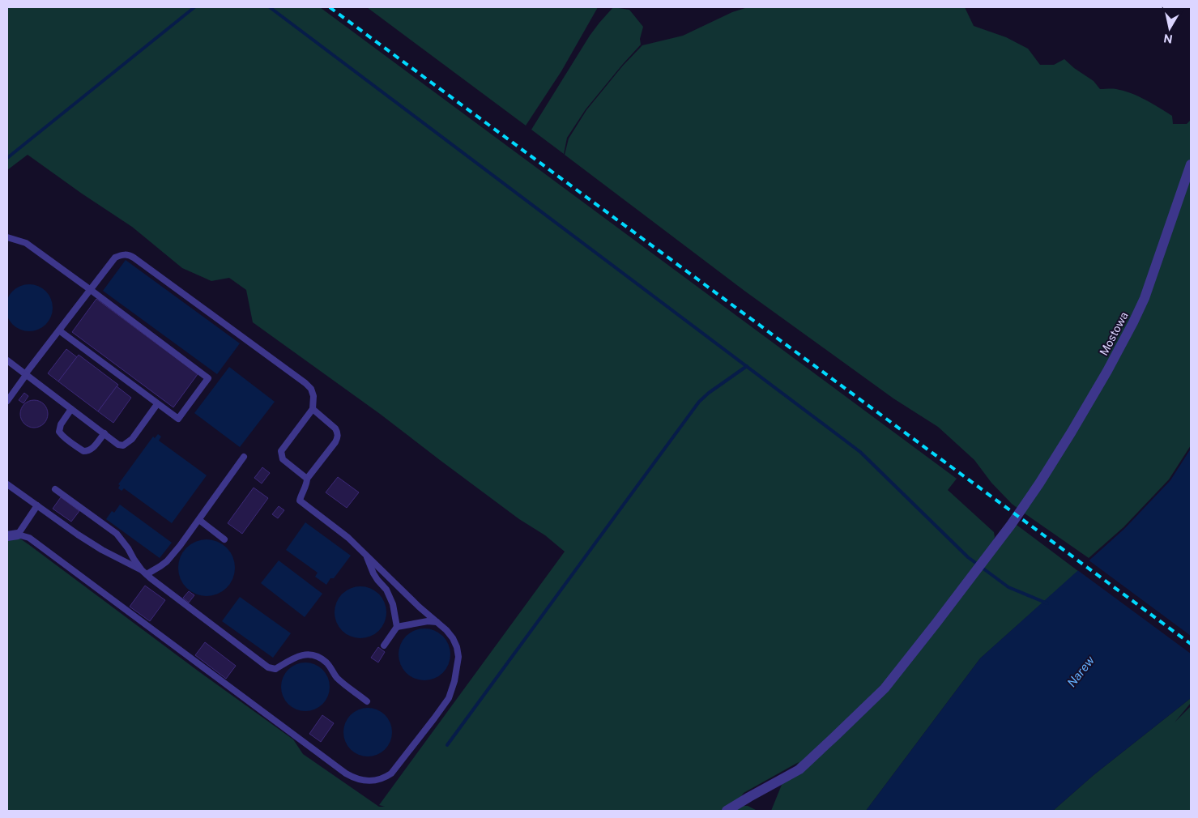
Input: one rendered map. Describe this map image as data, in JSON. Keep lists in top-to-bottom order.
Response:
{
  "streets": {
    "street": ["Mostowa"]
  },
  "water": ["Narew"],
  "north": "bottom"
}
